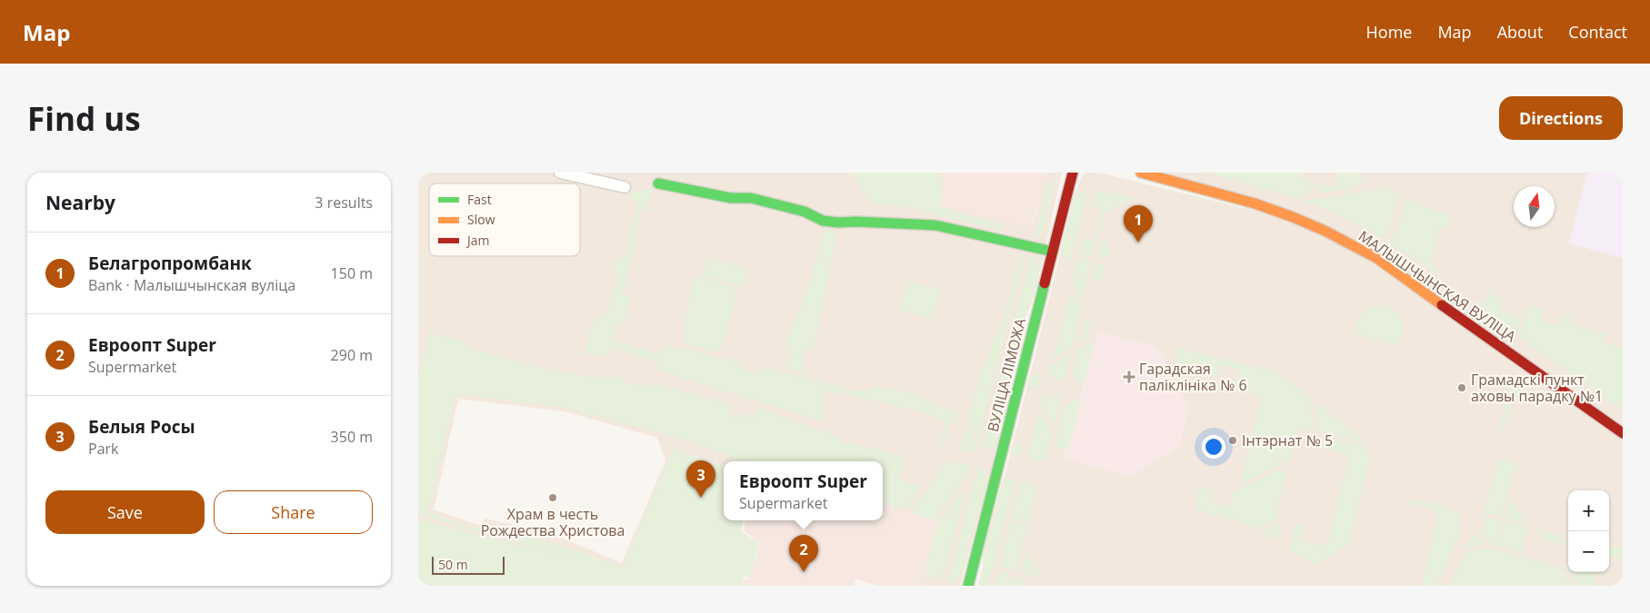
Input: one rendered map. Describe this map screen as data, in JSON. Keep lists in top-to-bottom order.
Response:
{
  "streets": {
    "street": ["МАЛЫШЧЫНСКАЯ ВУЛІЦА", "ВУЛІЦА ЛІМОЖА"]
  },
  "places": {
    "health": ["Гарадская паліклініка № 6"],
    "other": ["Грамадскі пункт аховы парадку №1", "Інтэрнат № 5", "Храм в честь Рождества Христова"]
  },
  "legend": ["Fast", "Slow", "Jam"],
  "scale_bar": "50 m",
  "north": "top",
  "page": {
    "header": "Map",
    "nav": [
      "Home",
      "Map",
      "About",
      "Contact"
    ],
    "buttons": [
      "Directions",
      ["Save", "Share"]
    ],
    "title": "Find us",
    "heading": ["Nearby", "3 results"],
    "pins": ["1", "3", "2"],
    "list": [
      {
        "mark": "1",
        "name": "Белагропромбанк",
        "note": "Bank · Малышчынская вуліца",
        "value": "150 m"
      },
      {
        "mark": "2",
        "name": "Евроопт Super",
        "note": "Supermarket",
        "value": "290 m"
      },
      {
        "mark": "3",
        "name": "Белыя Росы",
        "note": "Park",
        "value": "350 m"
      }
    ],
    "popup": ["Евроопт Super", "Supermarket"],
    "map_buttons": ["+", "−"],
    "scale": "50 m"
  }
}
